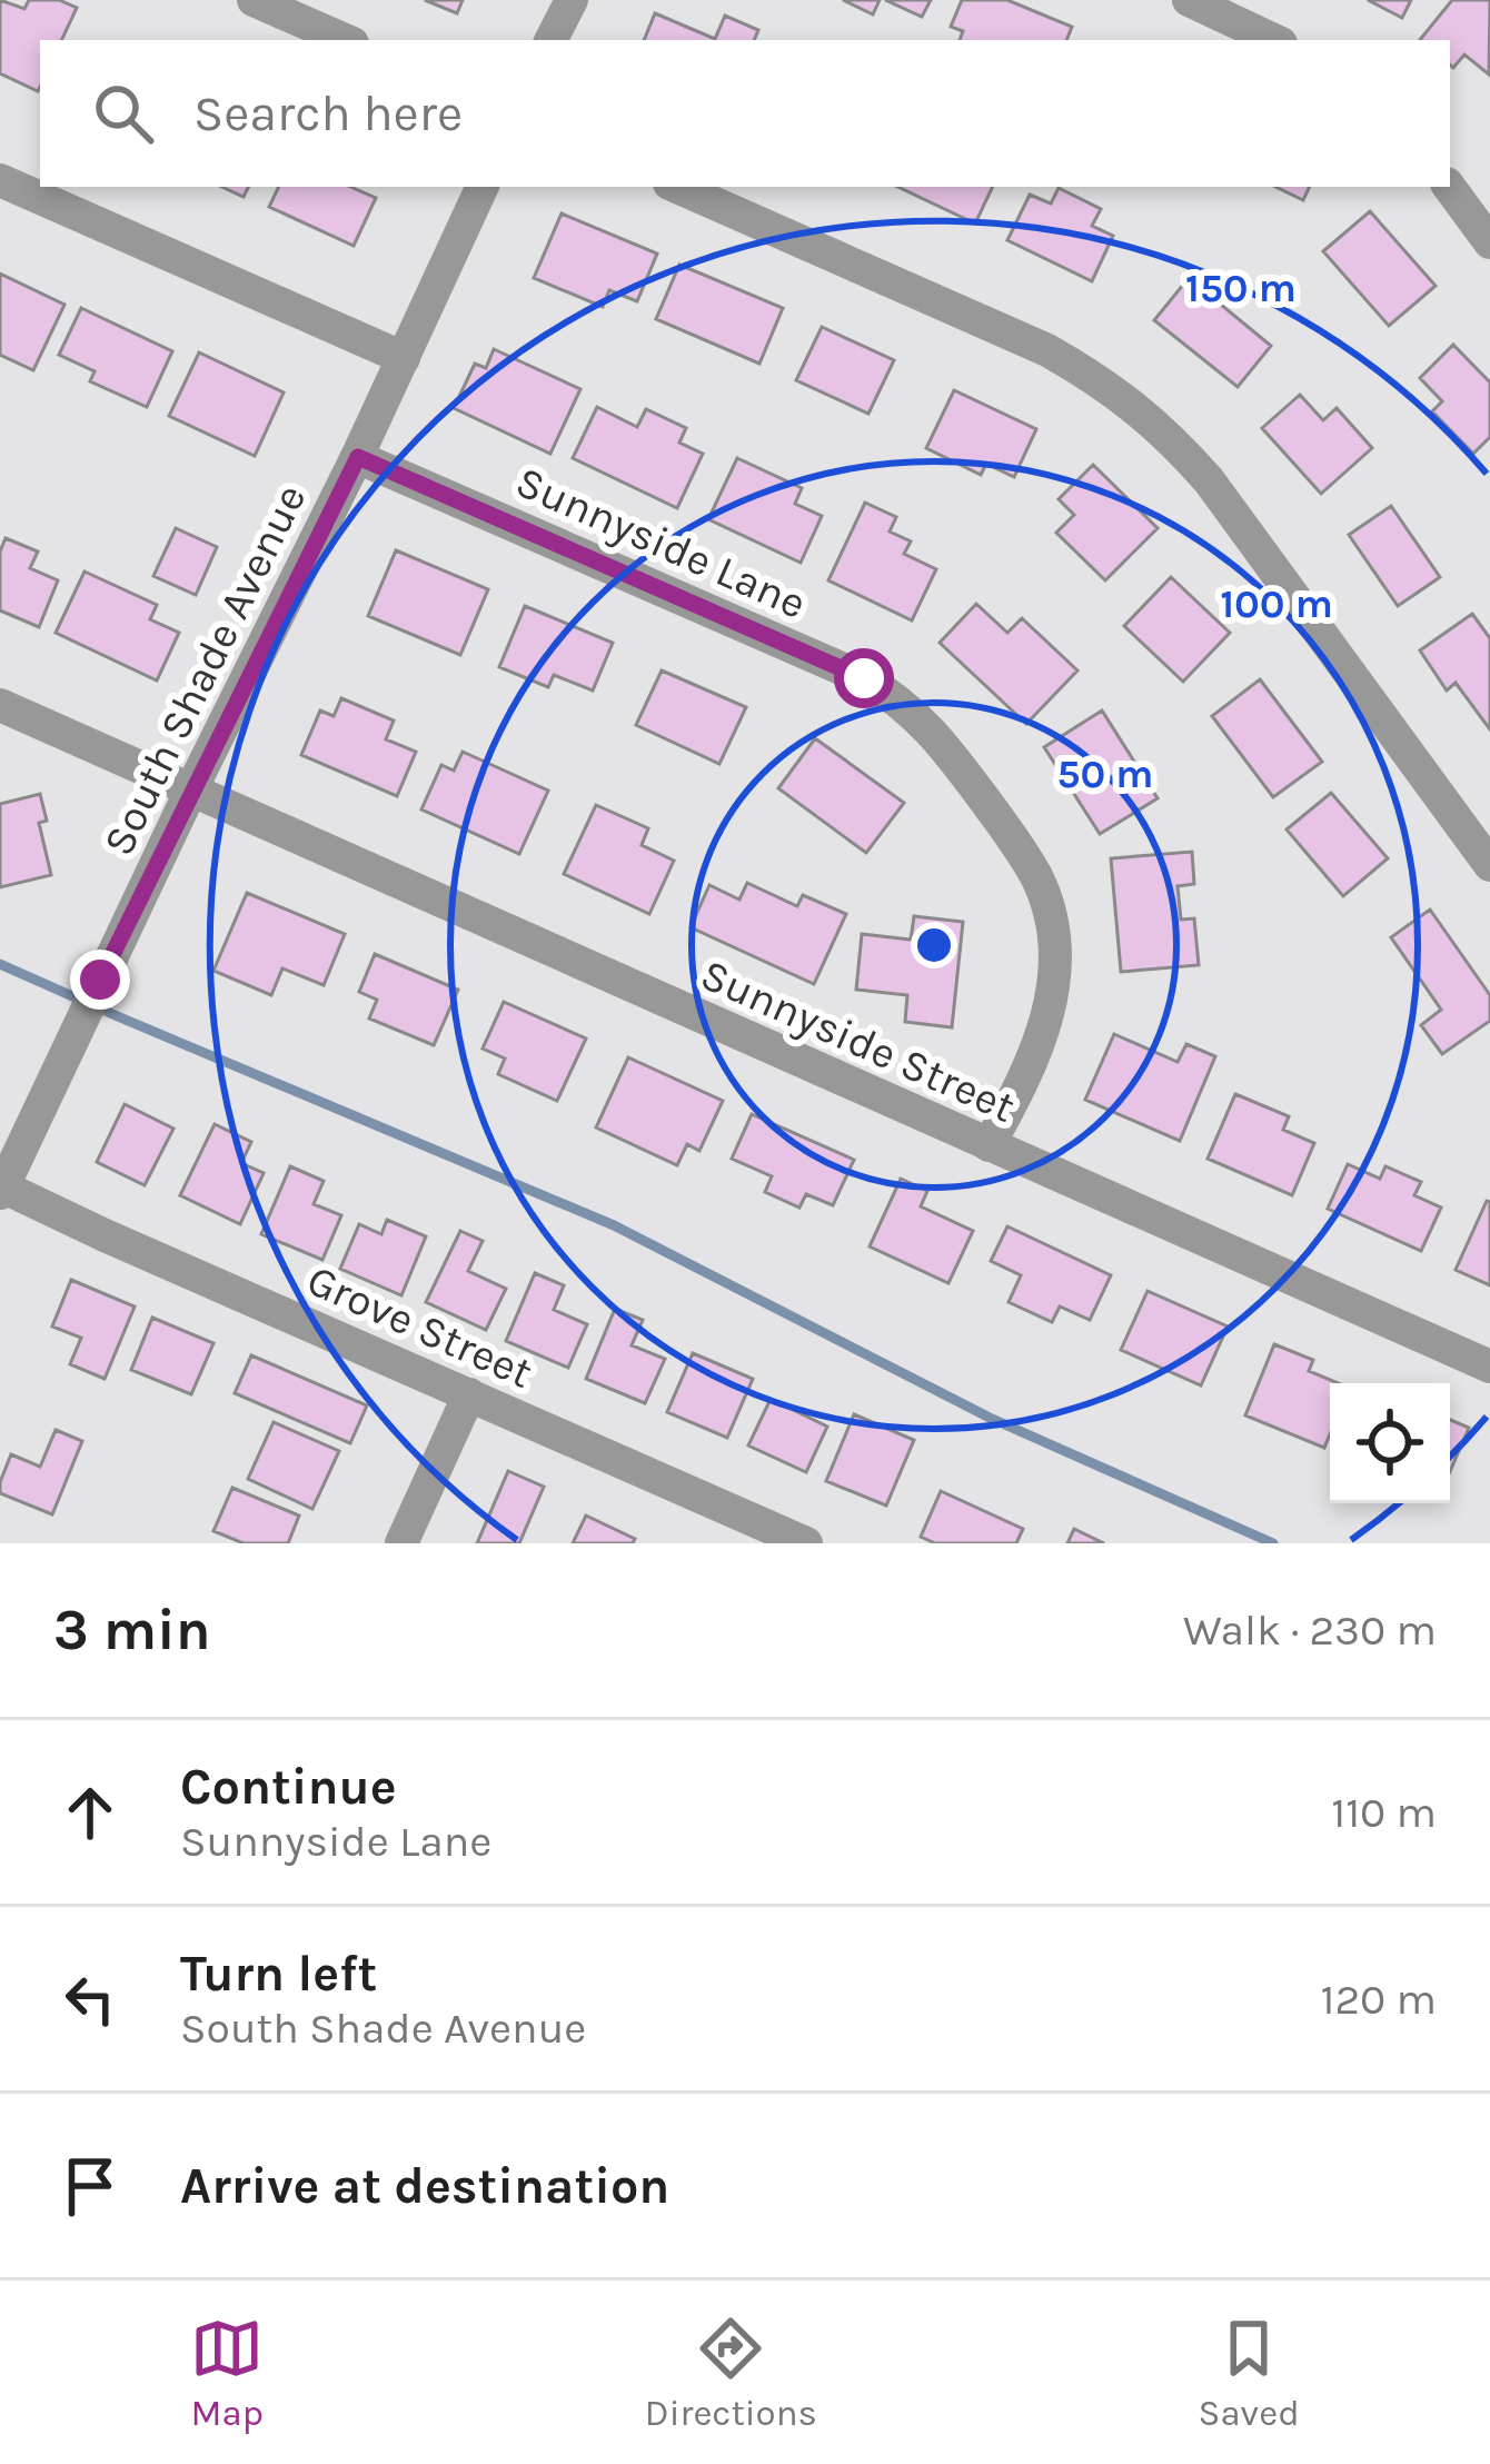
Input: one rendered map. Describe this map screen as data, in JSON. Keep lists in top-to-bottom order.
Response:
{
  "streets": {
    "street": [
      "Sunnyside Lane",
      "South Shade Avenue",
      "Sunnyside Street",
      "Grove Street"
    ]
  },
  "crossings": [
    ["Sunnyside Lane", "South Shade Avenue"],
    ["Sunnyside Lane", "Sunnyside Street"],
    ["South Shade Avenue", "Sunnyside Street"],
    ["South Shade Avenue", "Grove Street"]
  ],
  "page": {
    "search": "Search here",
    "heading": ["3 min", "Walk · 230 m"],
    "list": [
      ["Continue", "Sunnyside Lane", "110 m"],
      ["Turn left", "South Shade Avenue", "120 m"],
      "Arrive at destination"
    ],
    "nav": ["Map", "Directions", "Saved"]
  },
  "rings": ["150 m", "100 m", "50 m"]
}
